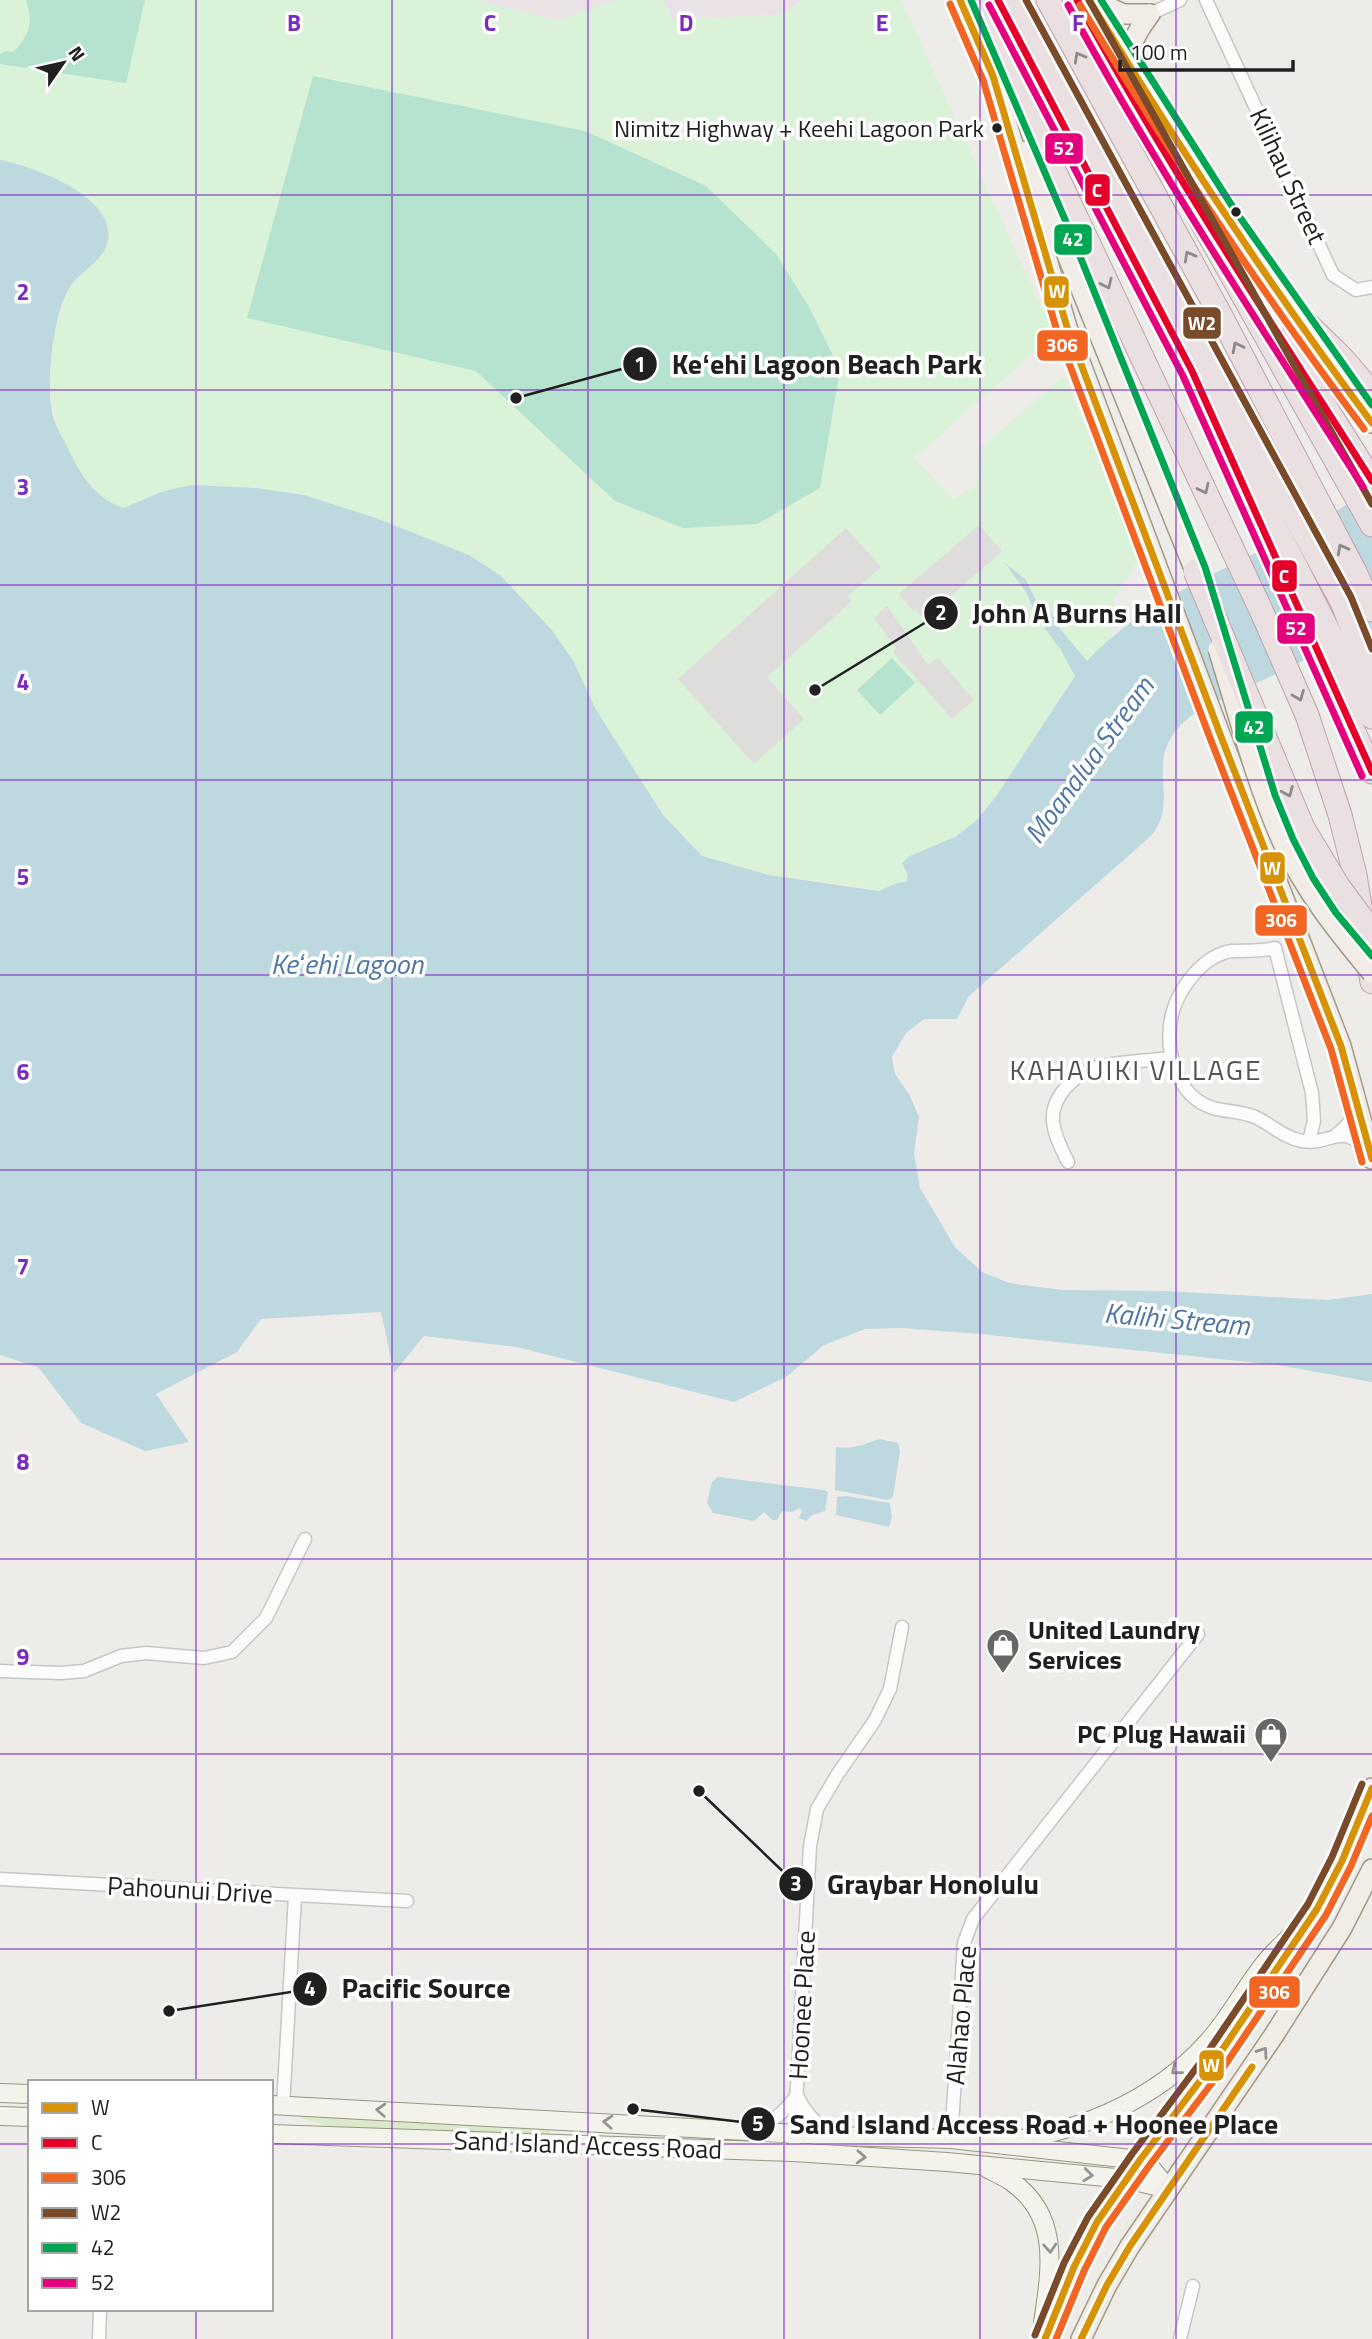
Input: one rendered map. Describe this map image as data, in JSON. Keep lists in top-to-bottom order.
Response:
{
  "streets": {
    "main road": ["Sand Island Access Road"],
    "street": [
      "Kilihau Street",
      "Pahounui Drive",
      "Hoonee Place",
      "Alahao Place"
    ]
  },
  "crossings": [
    ["Pahounui Drive", "Sand Island Access Road"],
    ["Hoonee Place", "Sand Island Access Road"],
    ["Alahao Place", "Sand Island Access Road"]
  ],
  "districts": ["KAHAUIKI VILLAGE"],
  "water": ["Moanalua Stream", "Keʻehi Lagoon", "Kalihi Stream"],
  "places": {
    "other": [
      "Nimitz Highway + Keehi Lagoon Park",
      "Keʻehi Lagoon Beach Park",
      "John A Burns Hall",
      "Graybar Honolulu",
      "Pacific Source",
      "Sand Island Access Road + Hoonee Place"
    ],
    "shop": ["United Laundry Services", "PC Plug Hawaii"]
  },
  "lines": [
    "transit line W",
    "transit line C",
    "transit line W2",
    "transit line 42",
    "transit line 306",
    "transit line 52"
  ],
  "legend": [
    "W",
    "C",
    "306",
    "W2",
    "42",
    "52"
  ],
  "scale_bar": "100 m",
  "north": "top right",
  "grid": {
    "columns": [
      "B",
      "C",
      "D",
      "E",
      "F"
    ],
    "rows": [
      "2",
      "3",
      "4",
      "5",
      "6",
      "7",
      "8",
      "9"
    ]
  }
}
